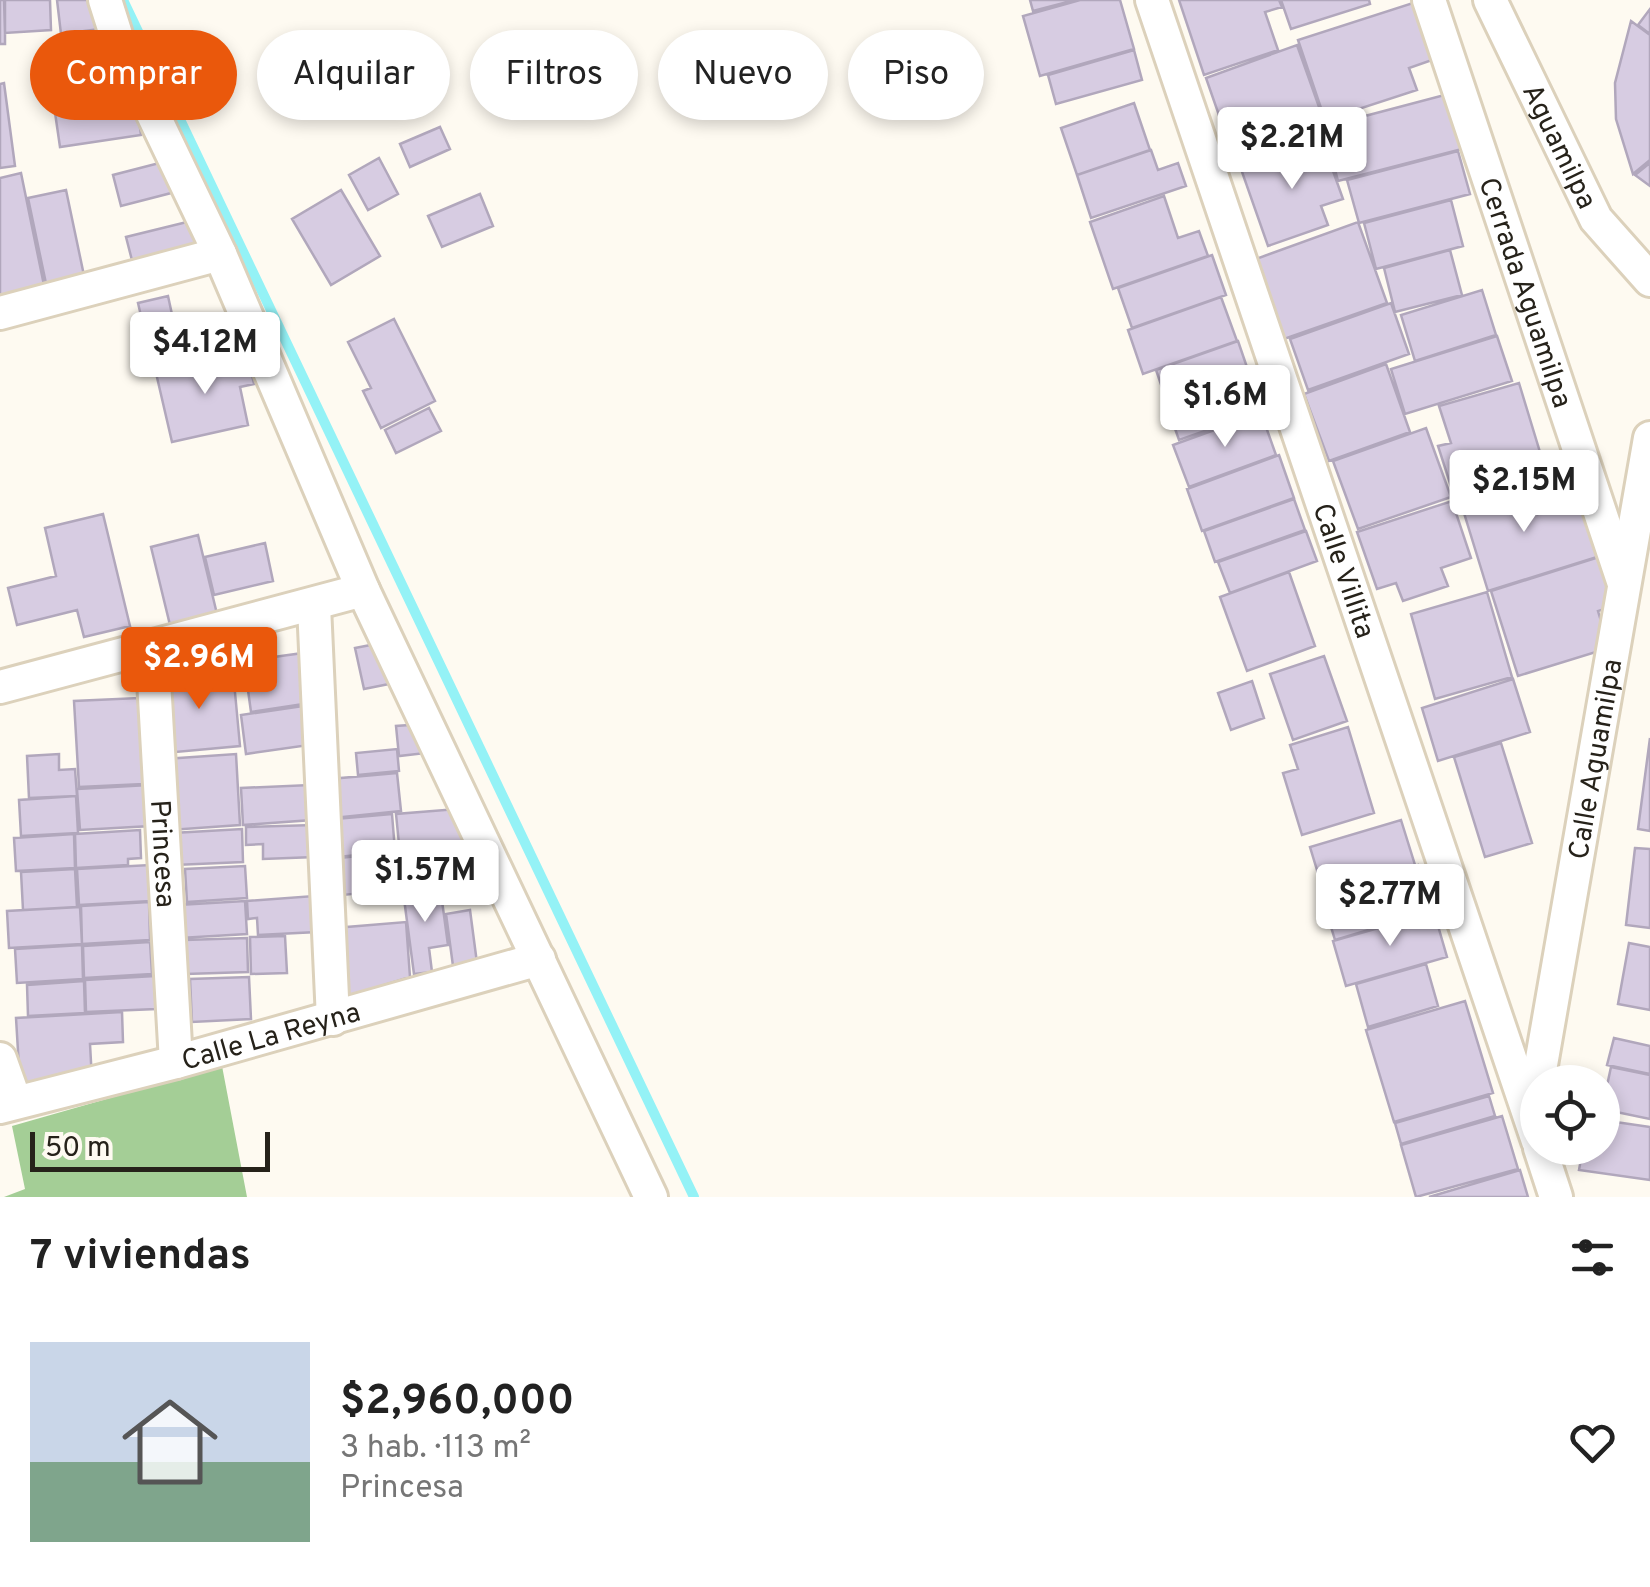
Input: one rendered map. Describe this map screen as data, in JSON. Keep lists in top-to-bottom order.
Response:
{
  "streets": {
    "street": [
      "Aguamilpa",
      "Cerrada Aguamilpa",
      "Calle Villita",
      "Calle Aguamilpa",
      "Princesa",
      "Calle La Reyna"
    ]
  },
  "crossings": [
    ["Cerrada Aguamilpa", "Calle Aguamilpa"],
    ["Princesa", "Calle La Reyna"]
  ],
  "scale_bar": "50 m",
  "page": {
    "chip": [
      "Comprar",
      "Alquilar",
      "Filtros",
      "Nuevo",
      "Piso"
    ],
    "price": [
      "$2.21M",
      "$4.12M",
      "$1.6M",
      "$2.15M",
      "$2.96M",
      "$1.57M",
      "$2.77M"
    ],
    "scale": "50 m",
    "heading": "7 viviendas",
    "list": [
      {
        "name": "$2,960,000",
        "note": "3 hab. · 113 m² · Princesa"
      }
    ]
  }
}
